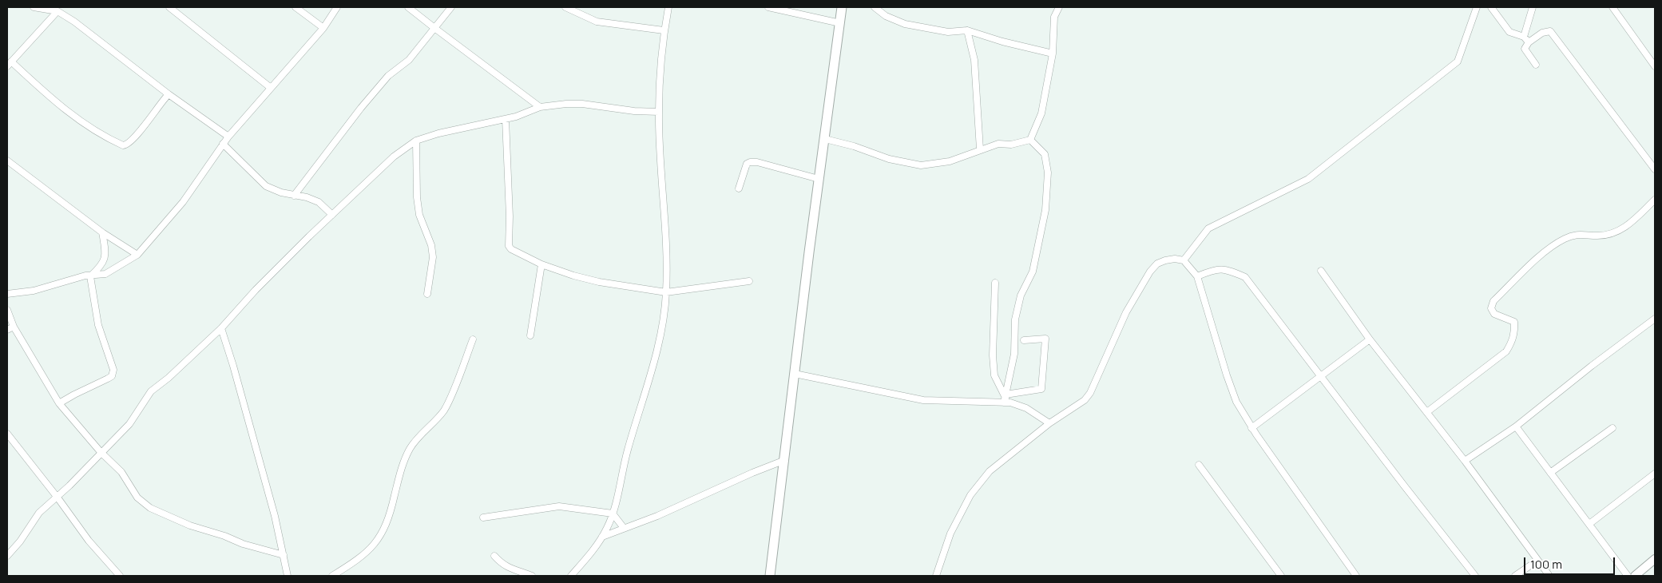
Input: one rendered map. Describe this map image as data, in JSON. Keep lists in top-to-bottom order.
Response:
{
  "scale_bar": "100 m"
}
